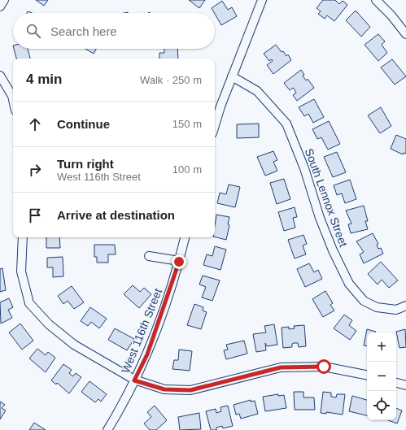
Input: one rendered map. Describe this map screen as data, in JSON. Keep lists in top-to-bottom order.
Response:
{
  "streets": {
    "street": ["South Lennox Street", "West 116th Street"]
  },
  "page": {
    "search": "Search here",
    "heading": ["4 min", "Walk · 250 m"],
    "list": [
      ["Continue", "150 m"],
      ["Turn right", "West 116th Street", "100 m"],
      "Arrive at destination"
    ],
    "map_buttons": ["+", "−"]
  }
}
